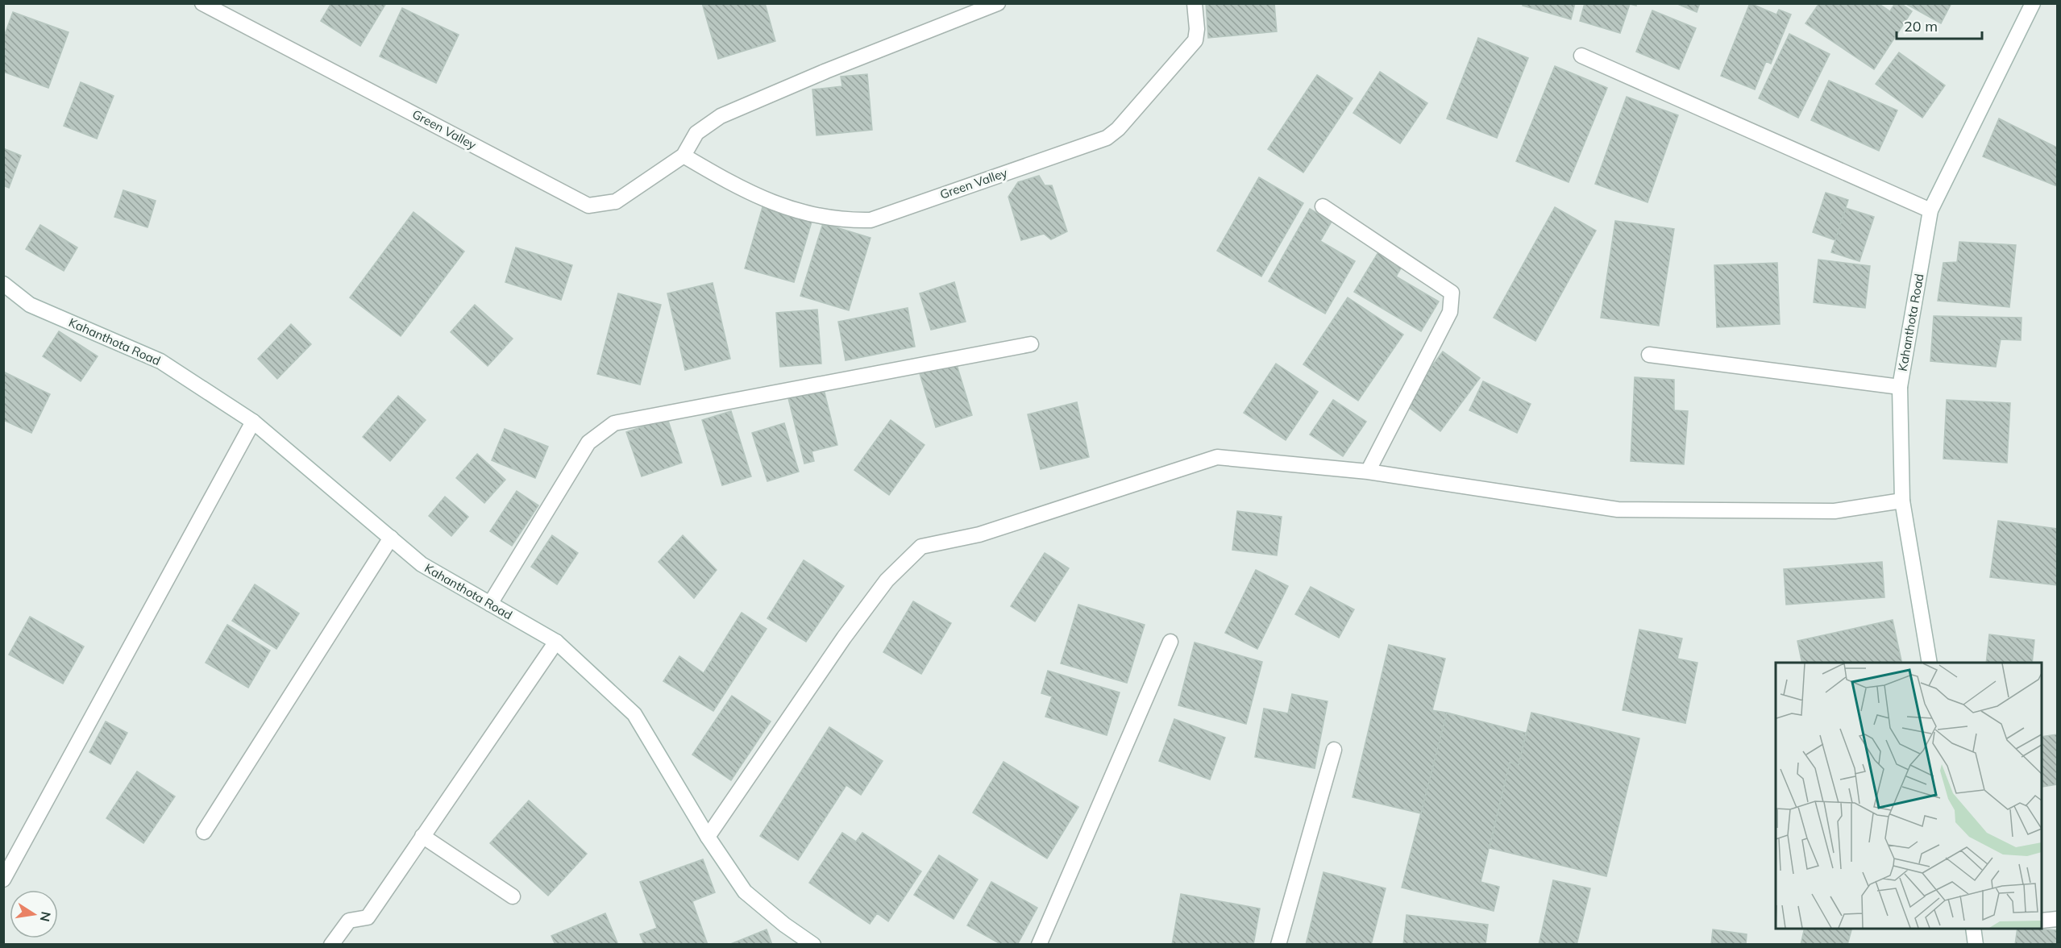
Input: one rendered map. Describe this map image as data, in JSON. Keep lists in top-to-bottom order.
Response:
{
  "streets": {
    "street": ["Green Valley", "Kahanthota Road"]
  },
  "scale_bar": "20 m",
  "north": "right"
}
